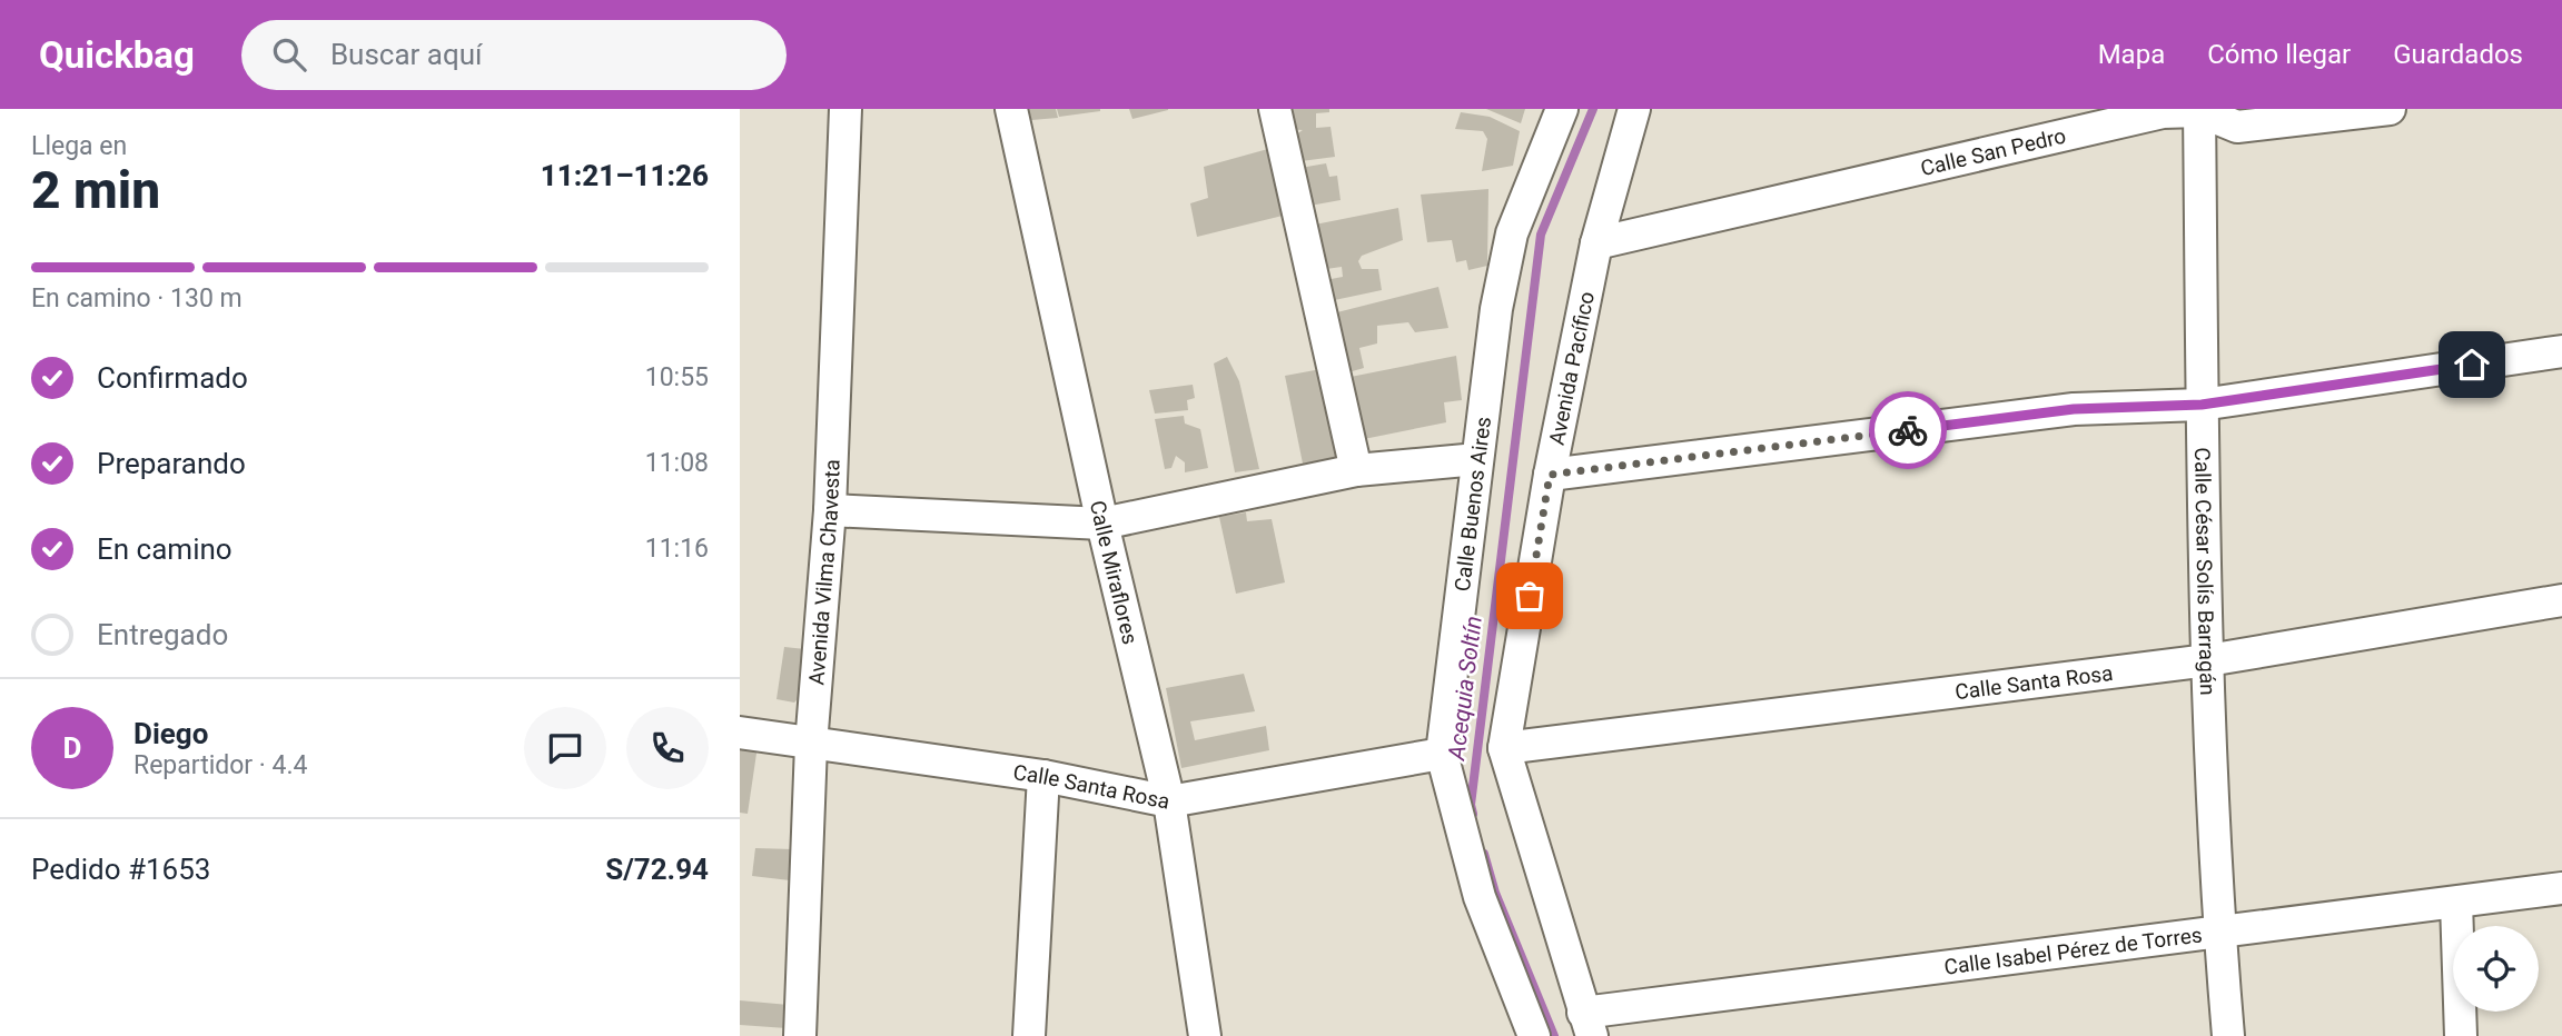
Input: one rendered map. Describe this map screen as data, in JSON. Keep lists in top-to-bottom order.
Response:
{
  "streets": {
    "street": [
      "Calle San Pedro",
      "Avenida Pacífico",
      "Calle Buenos Aires",
      "Calle Miraflores",
      "Avenida Vilma Chavesta",
      "Calle César Solís Barragán",
      "Calle Santa Rosa",
      "Calle Isabel Pérez de Torres"
    ]
  },
  "crossings": [
    ["Calle San Pedro", "Avenida Pacífico"],
    ["Calle San Pedro", "Calle César Solís Barragán"],
    ["Avenida Pacífico", "Calle Santa Rosa"],
    ["Avenida Pacífico", "Calle Isabel Pérez de Torres"],
    ["Calle Buenos Aires", "Calle Santa Rosa"],
    ["Calle Miraflores", "Calle Santa Rosa"],
    ["Avenida Vilma Chavesta", "Calle Santa Rosa"],
    ["Calle César Solís Barragán", "Calle Santa Rosa"],
    ["Calle César Solís Barragán", "Calle Isabel Pérez de Torres"]
  ],
  "water": ["Acequia Soltín"],
  "page": {
    "header": "Quickbag",
    "search": "Buscar aquí",
    "nav": ["Mapa", "Cómo llegar", "Guardados"],
    "heading": ["2 min", "Llega en", "11:21–11:26"],
    "panel": [
      "Diego",
      "Repartidor · 4.4",
      "Pedido #1653",
      "S/72.94"
    ],
    "bar": "En camino · 130 m",
    "list": [
      ["Confirmado", "10:55"],
      ["Preparando", "11:08"],
      ["En camino", "11:16"],
      "Entregado"
    ],
    "round": "D"
  }
}
